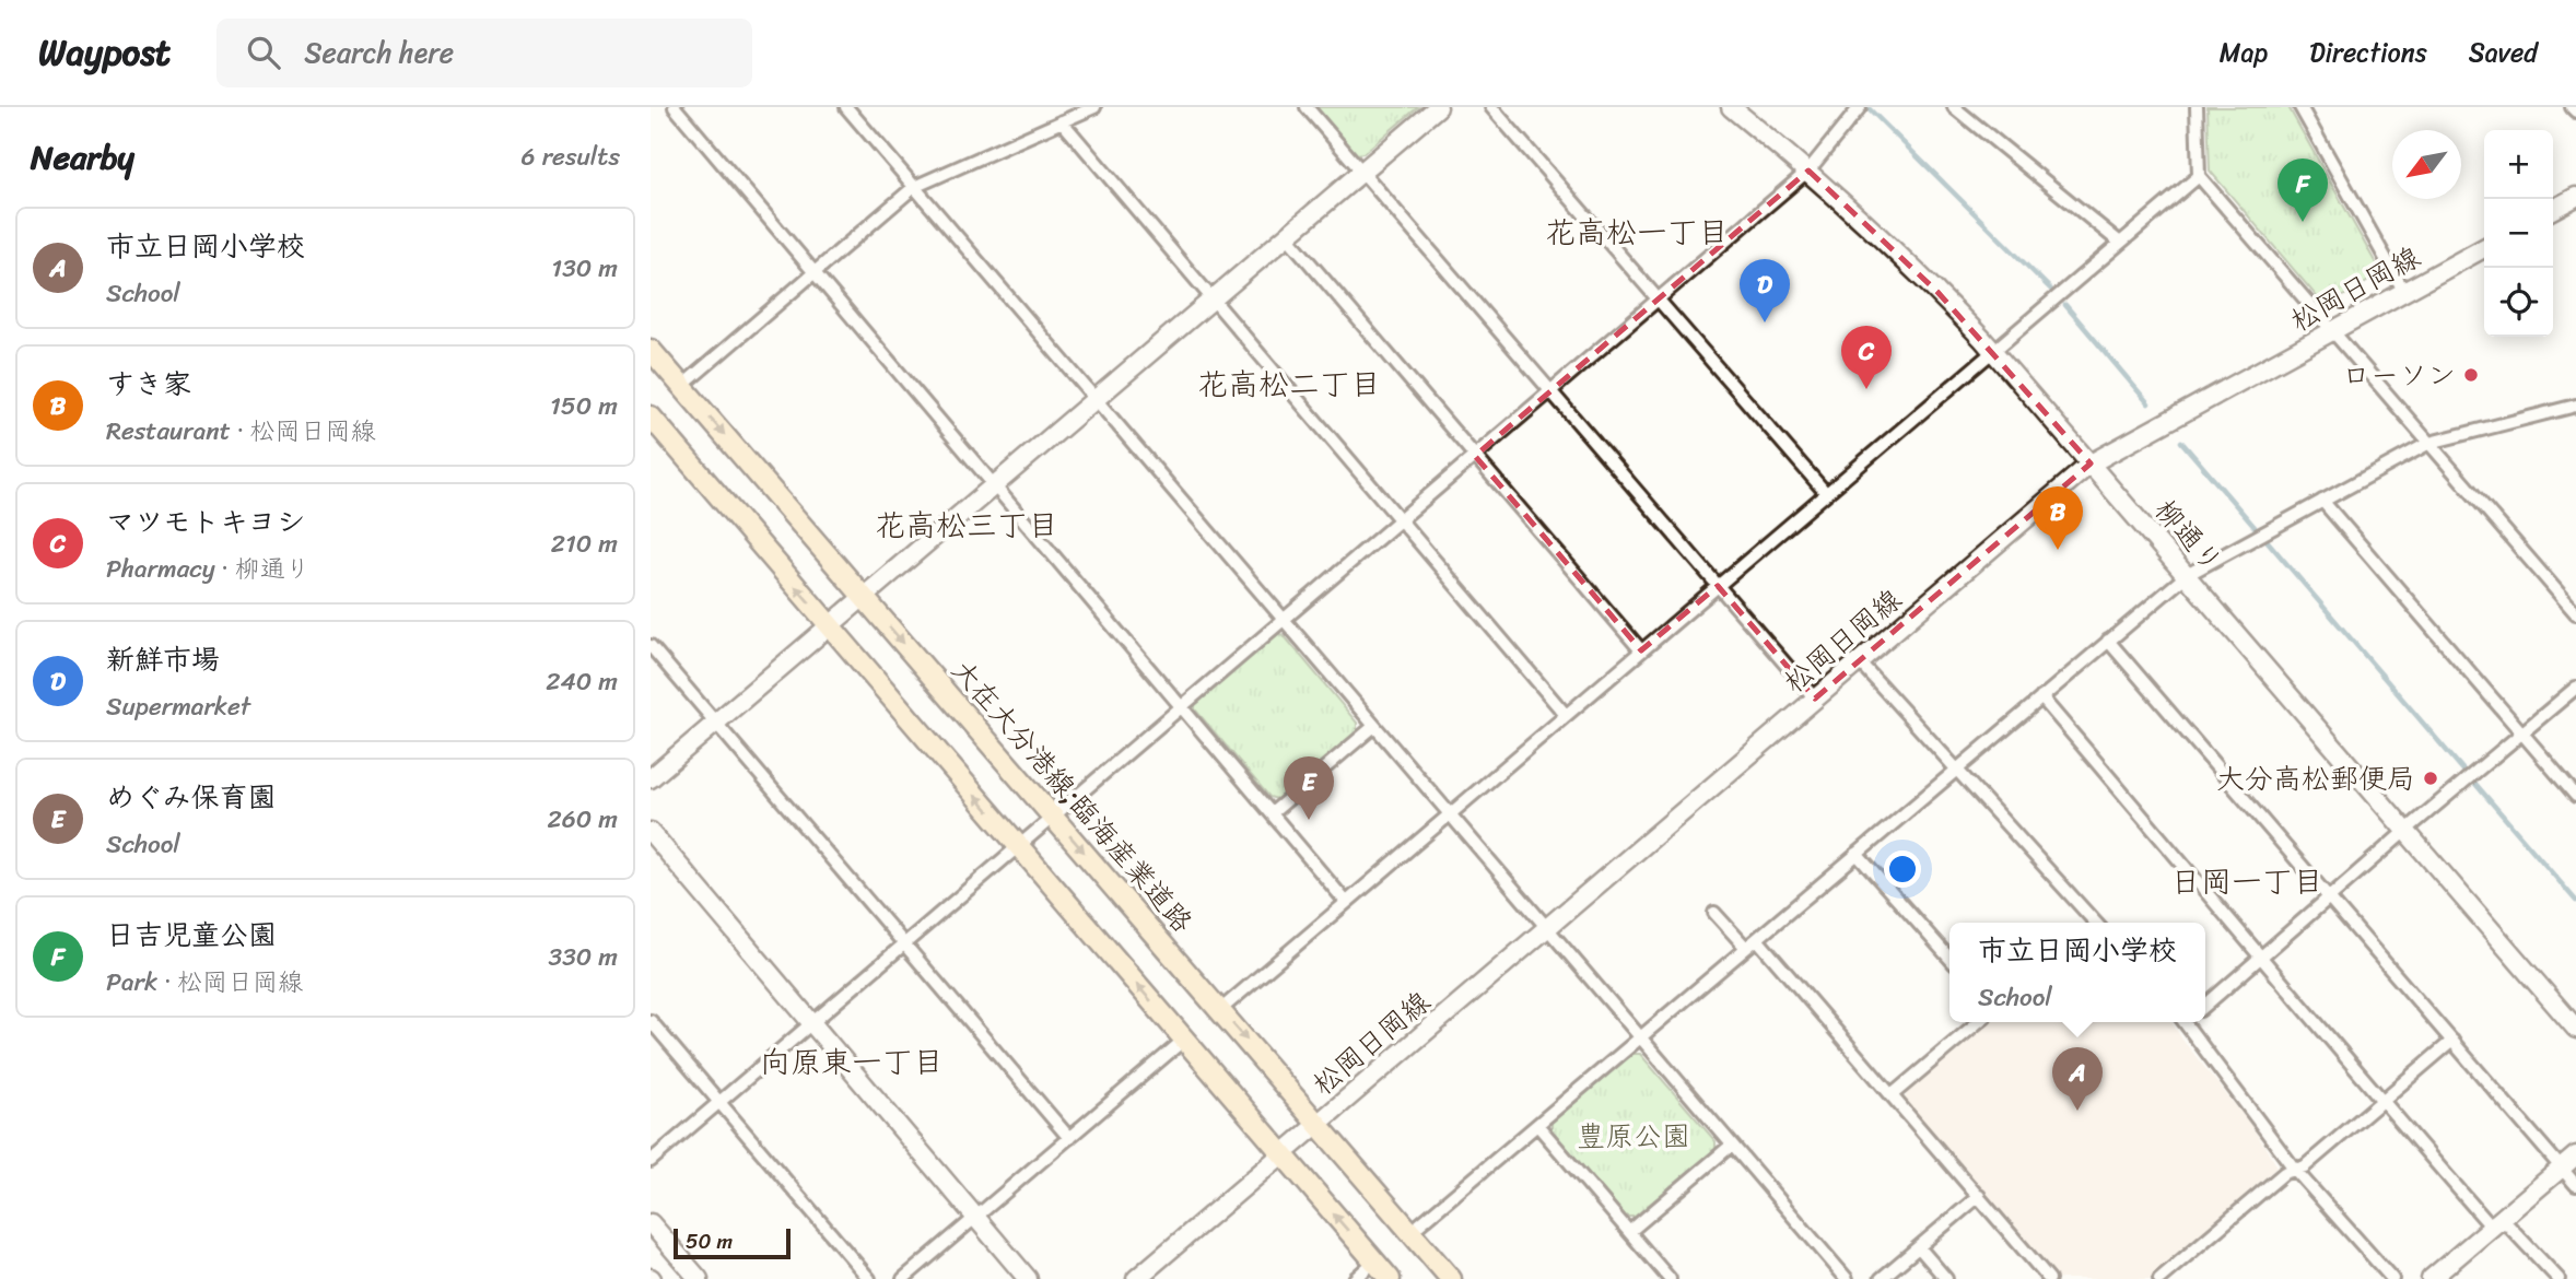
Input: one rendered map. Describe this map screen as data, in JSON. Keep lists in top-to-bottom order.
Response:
{
  "streets": {
    "main road": ["大在大分港線;臨海産業道路"],
    "street": ["松岡日岡線", "柳通り"]
  },
  "crossings": [
    ["松岡日岡線", "柳通り"],
    ["松岡日岡線", "大在大分港線;臨海産業道路"]
  ],
  "districts": [
    "花高松一丁目",
    "花高松二丁目",
    "花高松三丁目",
    "日岡一丁目",
    "向原東一丁目"
  ],
  "parks": ["豊原公園"],
  "places": ["ローソン", "大分高松郵便局"],
  "scale_bar": "50 m",
  "north": "bottom left",
  "page": {
    "header": "Waypost",
    "search": "Search here",
    "nav": ["Map", "Directions", "Saved"],
    "heading": ["Nearby", "6 results"],
    "map_buttons": ["+", "−"],
    "pins": [
      "F",
      "D",
      "C",
      "B",
      "E",
      "A"
    ],
    "list": [
      {
        "mark": "A",
        "name": "市立日岡小学校",
        "note": "School",
        "value": "130 m"
      },
      {
        "mark": "B",
        "name": "すき家",
        "note": "Restaurant · 松岡日岡線",
        "value": "150 m"
      },
      {
        "mark": "C",
        "name": "マツモトキヨシ",
        "note": "Pharmacy · 柳通り",
        "value": "210 m"
      },
      {
        "mark": "D",
        "name": "新鮮市場",
        "note": "Supermarket",
        "value": "240 m"
      },
      {
        "mark": "E",
        "name": "めぐみ保育園",
        "note": "School",
        "value": "260 m"
      },
      {
        "mark": "F",
        "name": "日吉児童公園",
        "note": "Park · 松岡日岡線",
        "value": "330 m"
      }
    ],
    "popup": ["市立日岡小学校", "School"],
    "scale": "50 m"
  }
}
